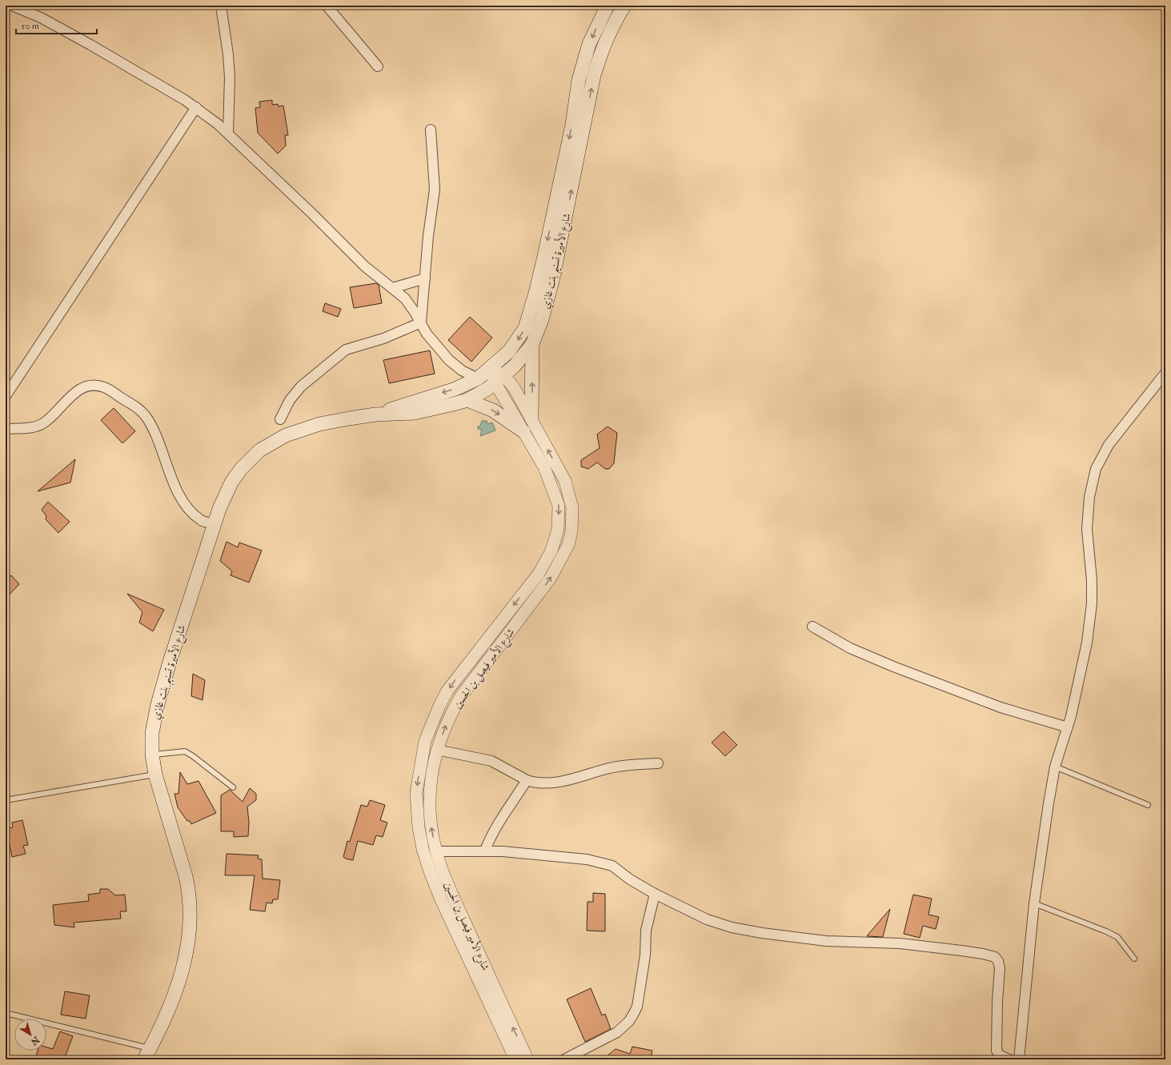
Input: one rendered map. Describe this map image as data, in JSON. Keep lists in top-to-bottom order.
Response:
{
  "streets": {
    "main road": ["شارع الأميرة تسنيم بنت غازي"],
    "street": ["شارع الأمير فيصل بن الحسين"]
  },
  "crossings": [
    ["شارع الأميرة تسنيم بنت غازي", "شارع الأمير فيصل بن الحسين"]
  ],
  "scale_bar": "50 m",
  "north": "bottom right"
}
